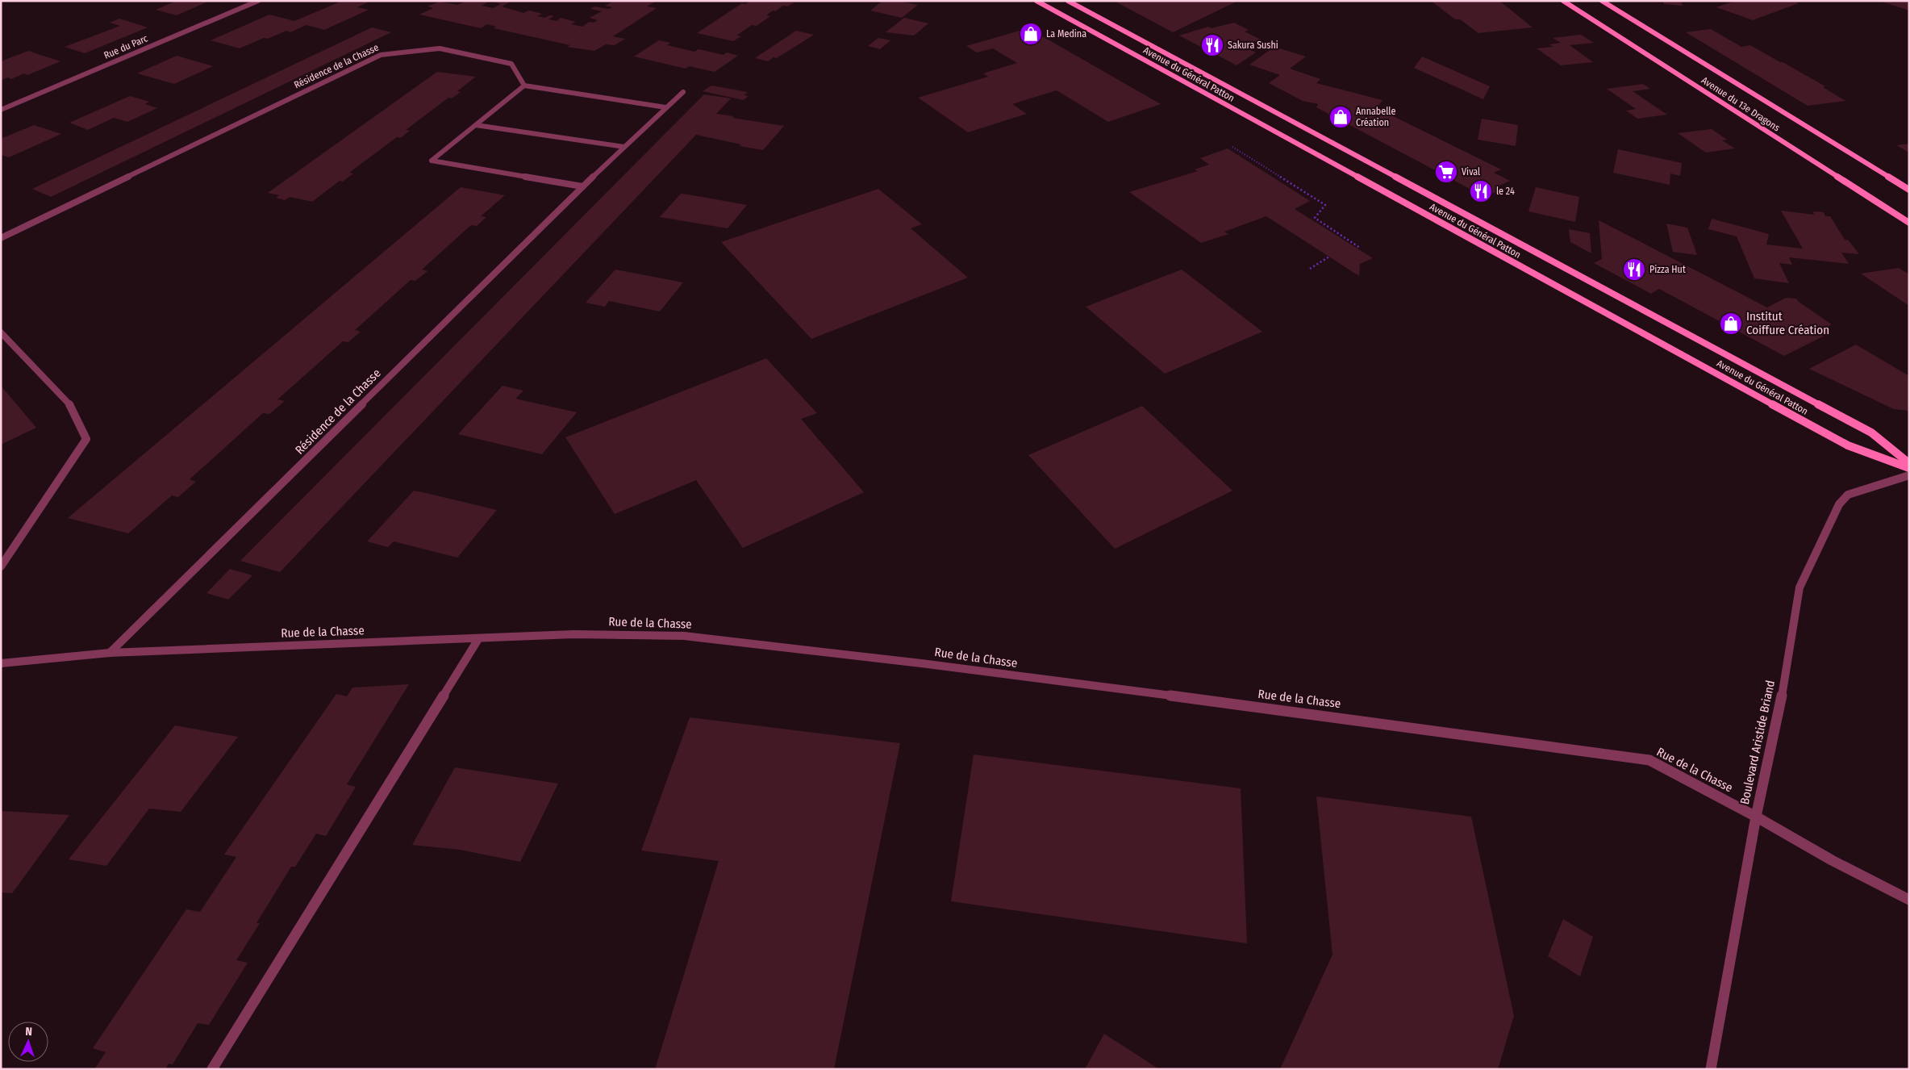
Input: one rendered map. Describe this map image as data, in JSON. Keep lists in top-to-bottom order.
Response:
{
  "streets": {
    "main road": ["Avenue du Général Patton", "Avenue du 13e Dragons"],
    "street": [
      "Rue du Parc",
      "Résidence de la Chasse",
      "Rue de la Chasse",
      "Boulevard Aristide Briand"
    ]
  },
  "crossings": [
    ["Résidence de la Chasse", "Rue de la Chasse"],
    ["Rue de la Chasse", "Boulevard Aristide Briand"]
  ],
  "places": {
    "shop": ["La Medina", "Annabelle Création", "Institut Coiffure Création"],
    "restaurant": ["Sakura Sushi", "le 24", "Pizza Hut"],
    "supermarket": ["Vival"]
  },
  "north": "top"
}
